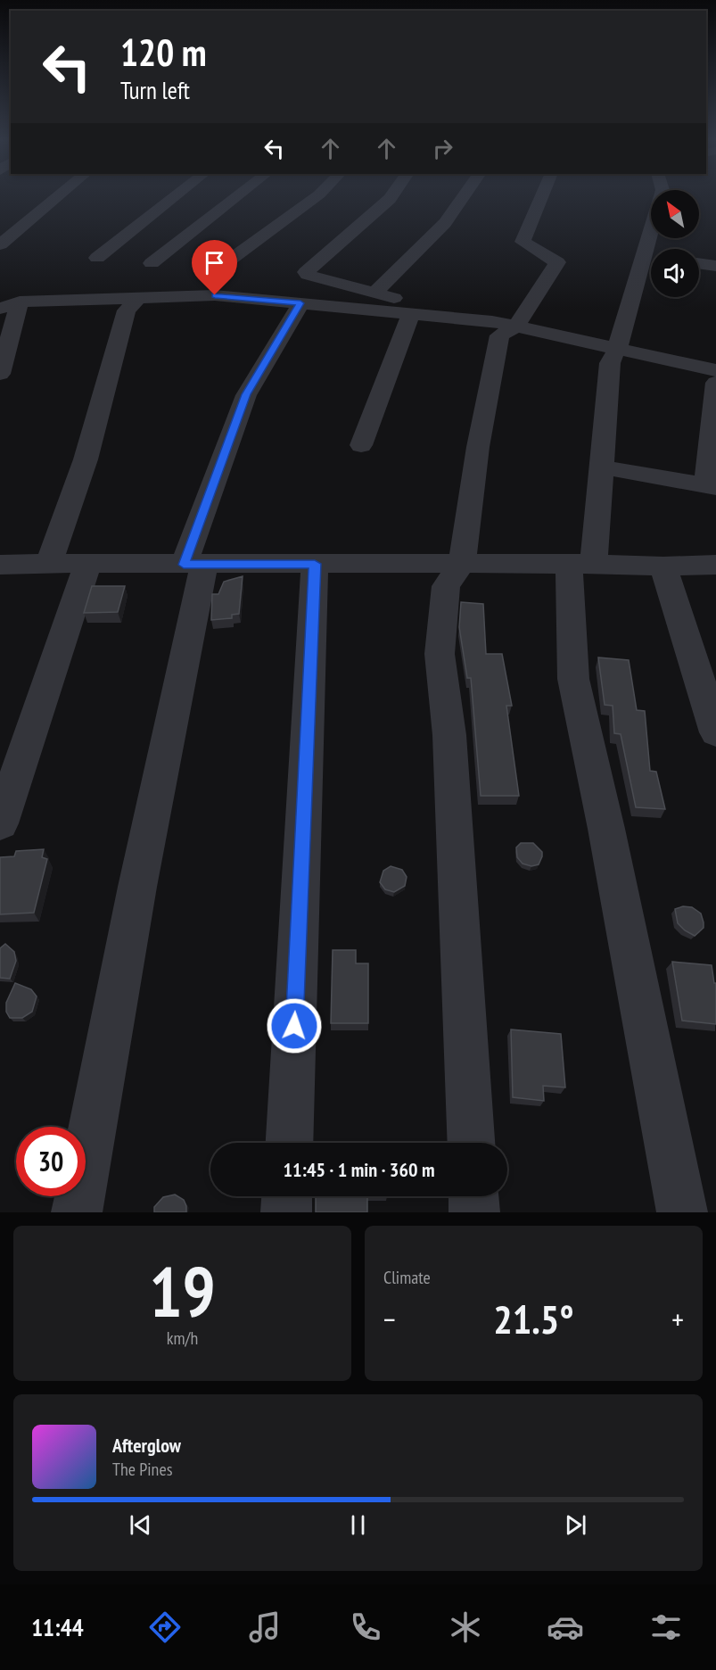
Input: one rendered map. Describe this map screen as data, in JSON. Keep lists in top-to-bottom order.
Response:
{
  "north": "top left",
  "page": {
    "turn": ["120 m", "Turn left"],
    "limit": "30",
    "trip": "11:45 · 1 min · 360 m",
    "tile": [
      ["19", "km/h"],
      "Climate"
    ],
    "heat": ["−", "21.5°", "+"],
    "song": ["Afterglow", "The Pines"],
    "tabs": "11:44"
  }
}
